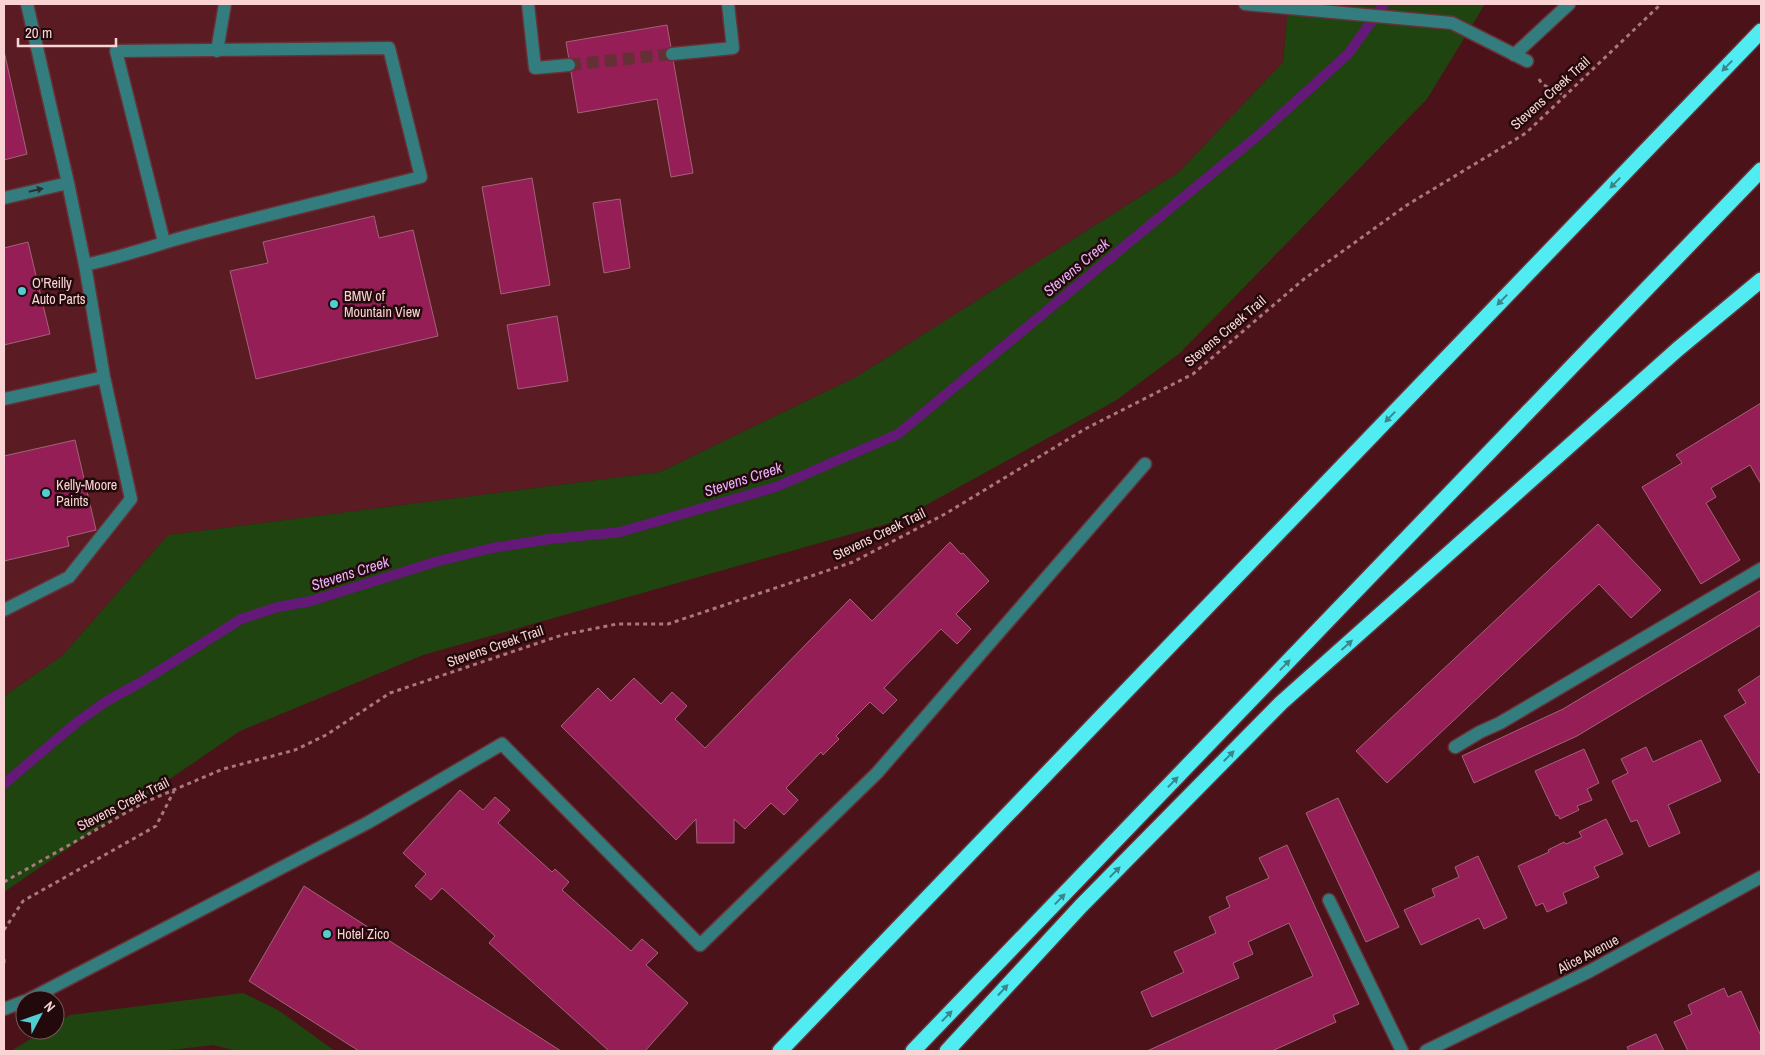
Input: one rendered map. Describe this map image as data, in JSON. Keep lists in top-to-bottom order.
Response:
{
  "streets": {
    "street": ["Alice Avenue"],
    "path": ["Stevens Creek Trail"]
  },
  "water": ["Stevens Creek"],
  "places": [
    "O'Reilly Auto Parts",
    "BMW of Mountain View",
    "Kelly-Moore Paints",
    "Hotel Zico"
  ],
  "scale_bar": "20 m",
  "north": "top right"
}
